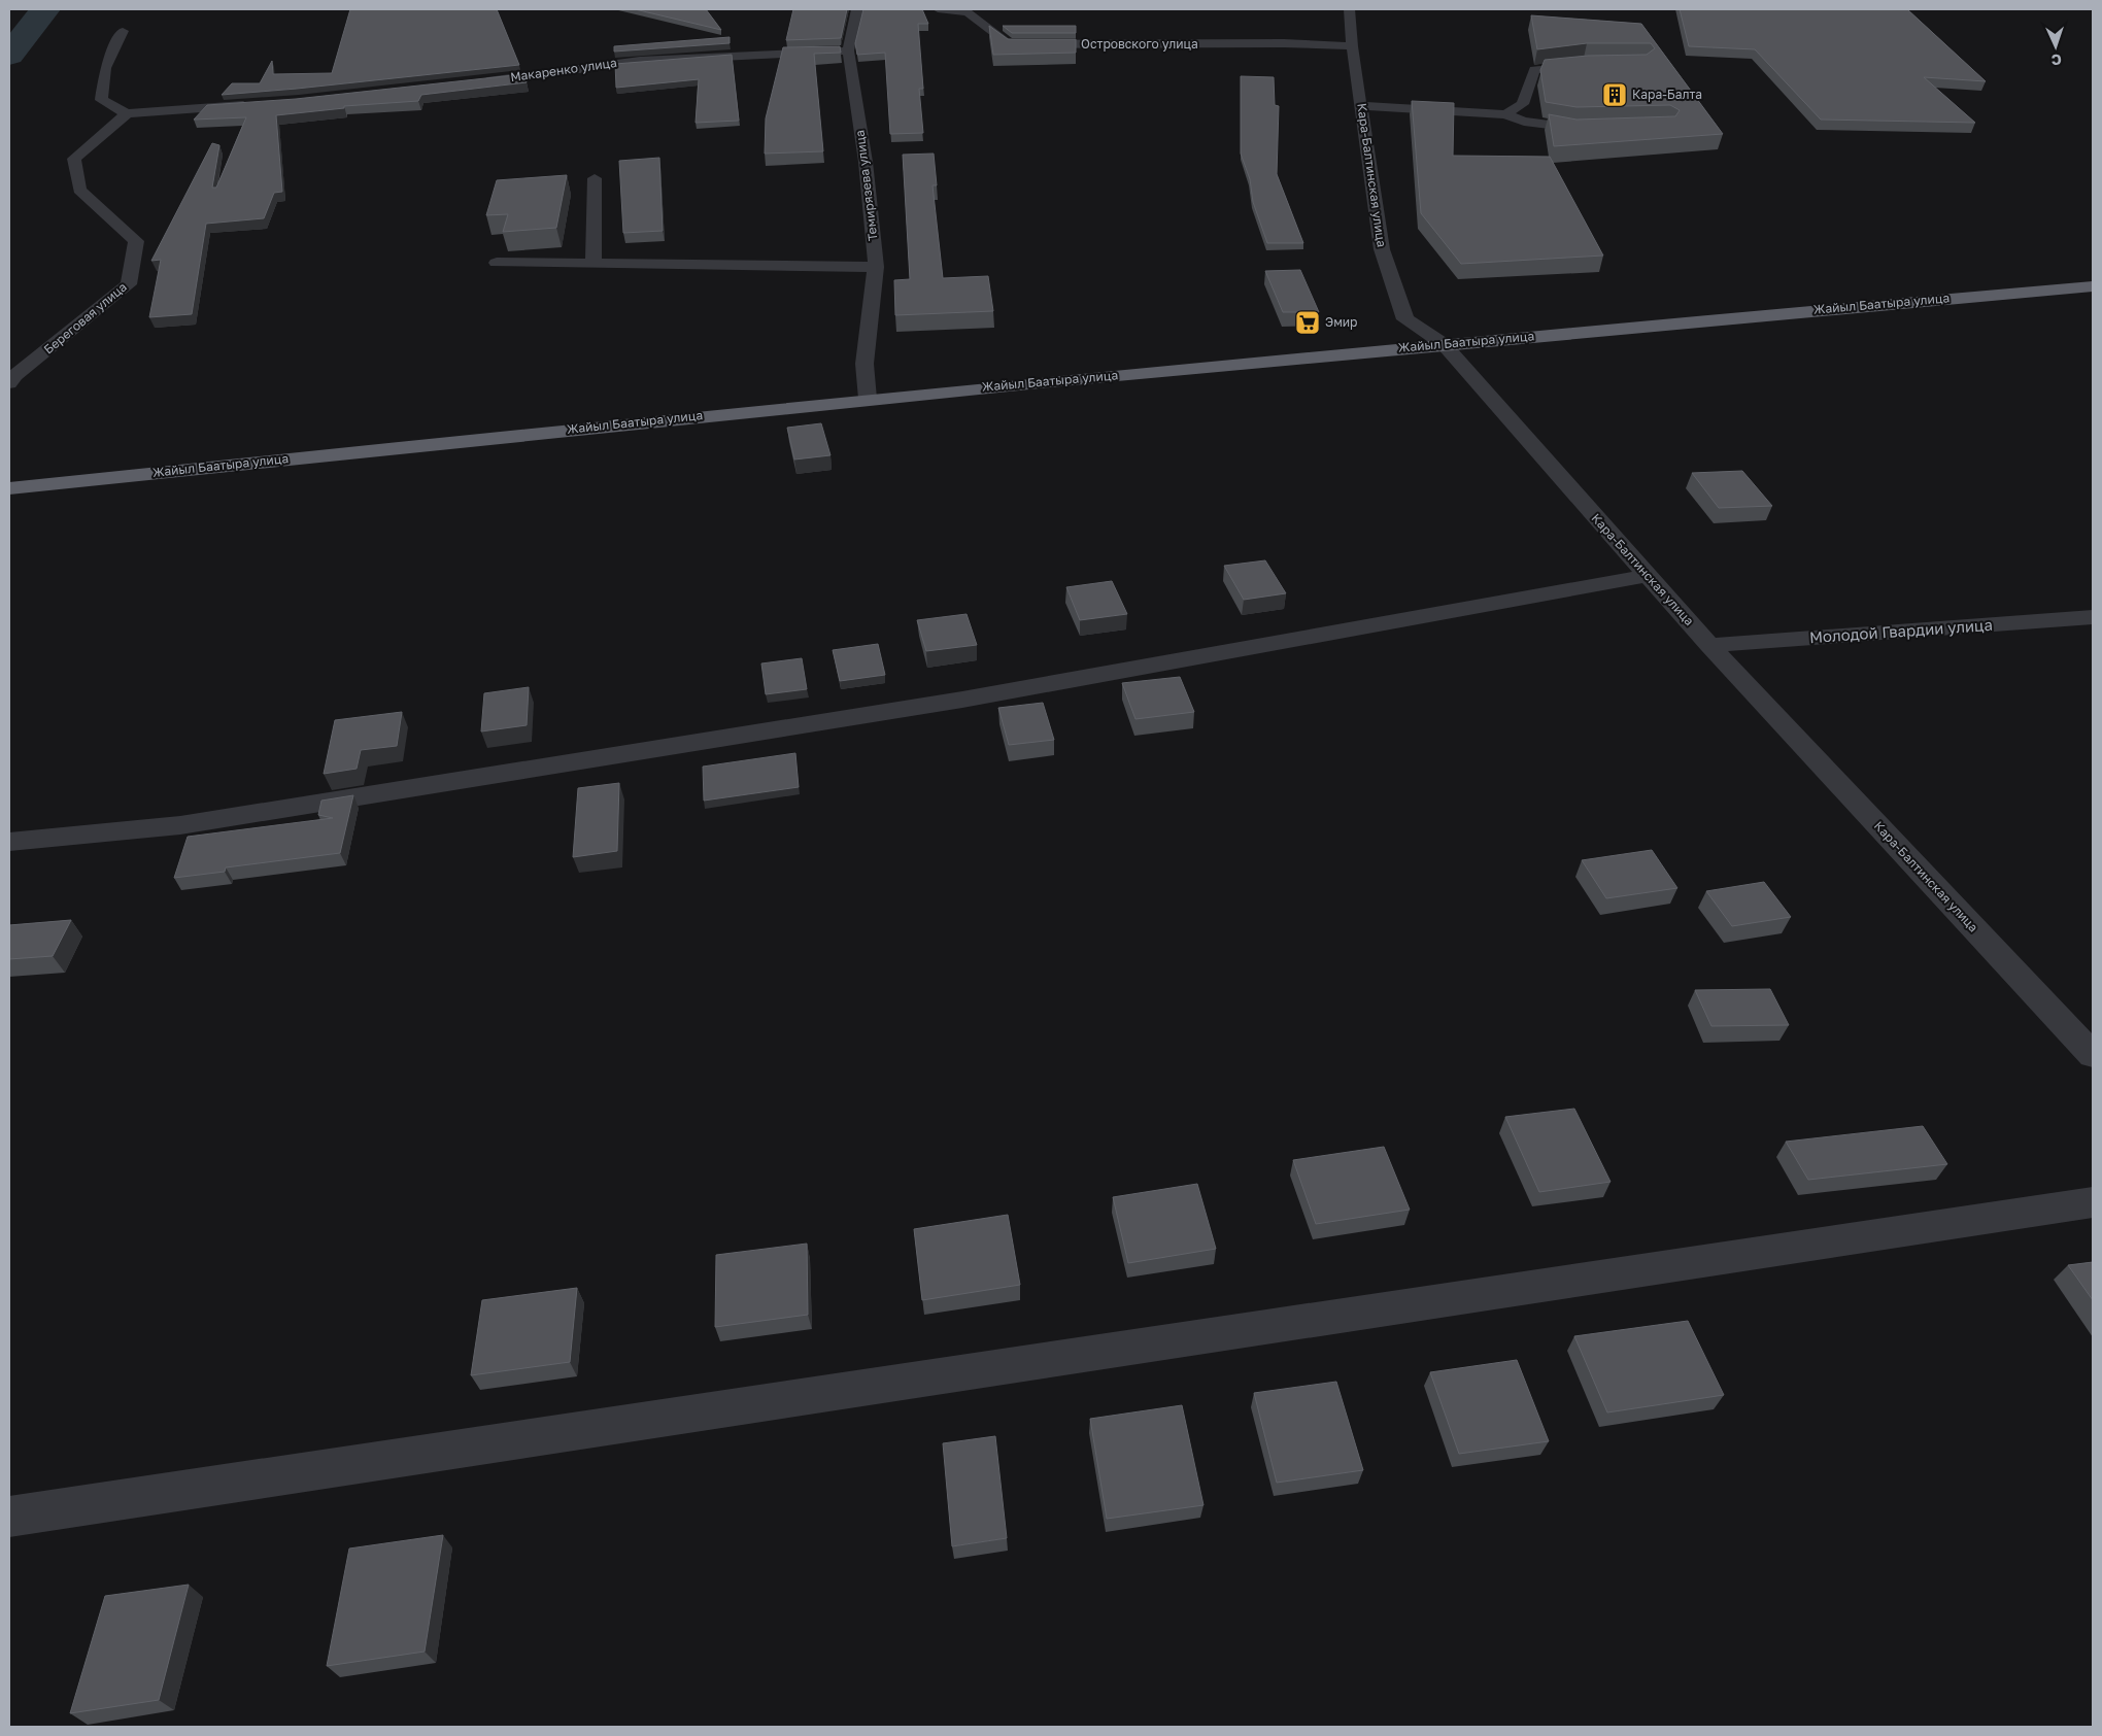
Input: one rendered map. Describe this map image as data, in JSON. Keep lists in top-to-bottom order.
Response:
{
  "streets": {
    "highway": ["Жайыл Баатыра улица"],
    "street": [
      "Островского улица",
      "Макаренко улица",
      "Кара-Балтинская улица",
      "Темирязева улица",
      "Береговая улица",
      "Молодой Гвардии улица"
    ]
  },
  "crossings": [
    ["Островского улица", "Кара-Балтинская улица"],
    ["Макаренко улица", "Темирязева улица"],
    ["Кара-Балтинская улица", "Жайыл Баатыра улица"],
    ["Кара-Балтинская улица", "Молодой Гвардии улица"],
    ["Темирязева улица", "Жайыл Баатыра улица"]
  ],
  "places": {
    "building": ["Кара-Балта"],
    "supermarket": ["Эмир"]
  },
  "north": "bottom"
}
